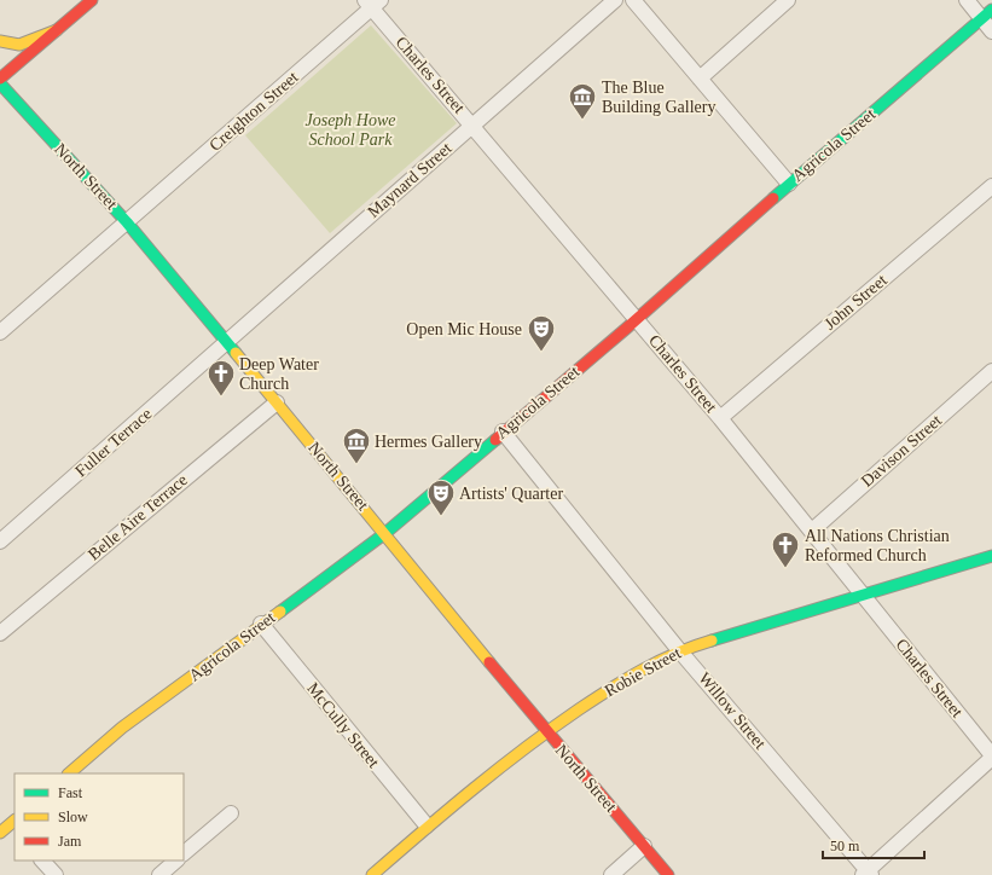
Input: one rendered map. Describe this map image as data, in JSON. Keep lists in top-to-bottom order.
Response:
{
  "streets": {
    "main road": ["Agricola Street", "North Street", "Robie Street"],
    "street": [
      "Charles Street",
      "Creighton Street",
      "Maynard Street",
      "John Street",
      "Fuller Terrace",
      "Davison Street",
      "Belle Aire Terrace",
      "Willow Street",
      "McCully Street"
    ]
  },
  "crossings": [
    ["Charles Street", "Creighton Street"],
    ["Charles Street", "Agricola Street"],
    ["Charles Street", "Maynard Street"],
    ["Charles Street", "John Street"],
    ["Charles Street", "Davison Street"],
    ["Charles Street", "Robie Street"],
    ["Creighton Street", "North Street"],
    ["Agricola Street", "North Street"],
    ["Agricola Street", "Willow Street"],
    ["Agricola Street", "McCully Street"],
    ["North Street", "Maynard Street"],
    ["North Street", "Fuller Terrace"],
    ["North Street", "Belle Aire Terrace"],
    ["North Street", "Robie Street"],
    ["Maynard Street", "Fuller Terrace"],
    ["Robie Street", "Willow Street"],
    ["Robie Street", "McCully Street"]
  ],
  "parks": ["Joseph Howe School Park"],
  "places": {
    "museum": ["The Blue Building Gallery", "Hermes Gallery"],
    "theatre": ["Open Mic House", "Artists' Quarter"],
    "church": ["Deep Water Church", "All Nations Christian Reformed Church"]
  },
  "legend": ["Fast", "Slow", "Jam"],
  "scale_bar": "50 m"
}
